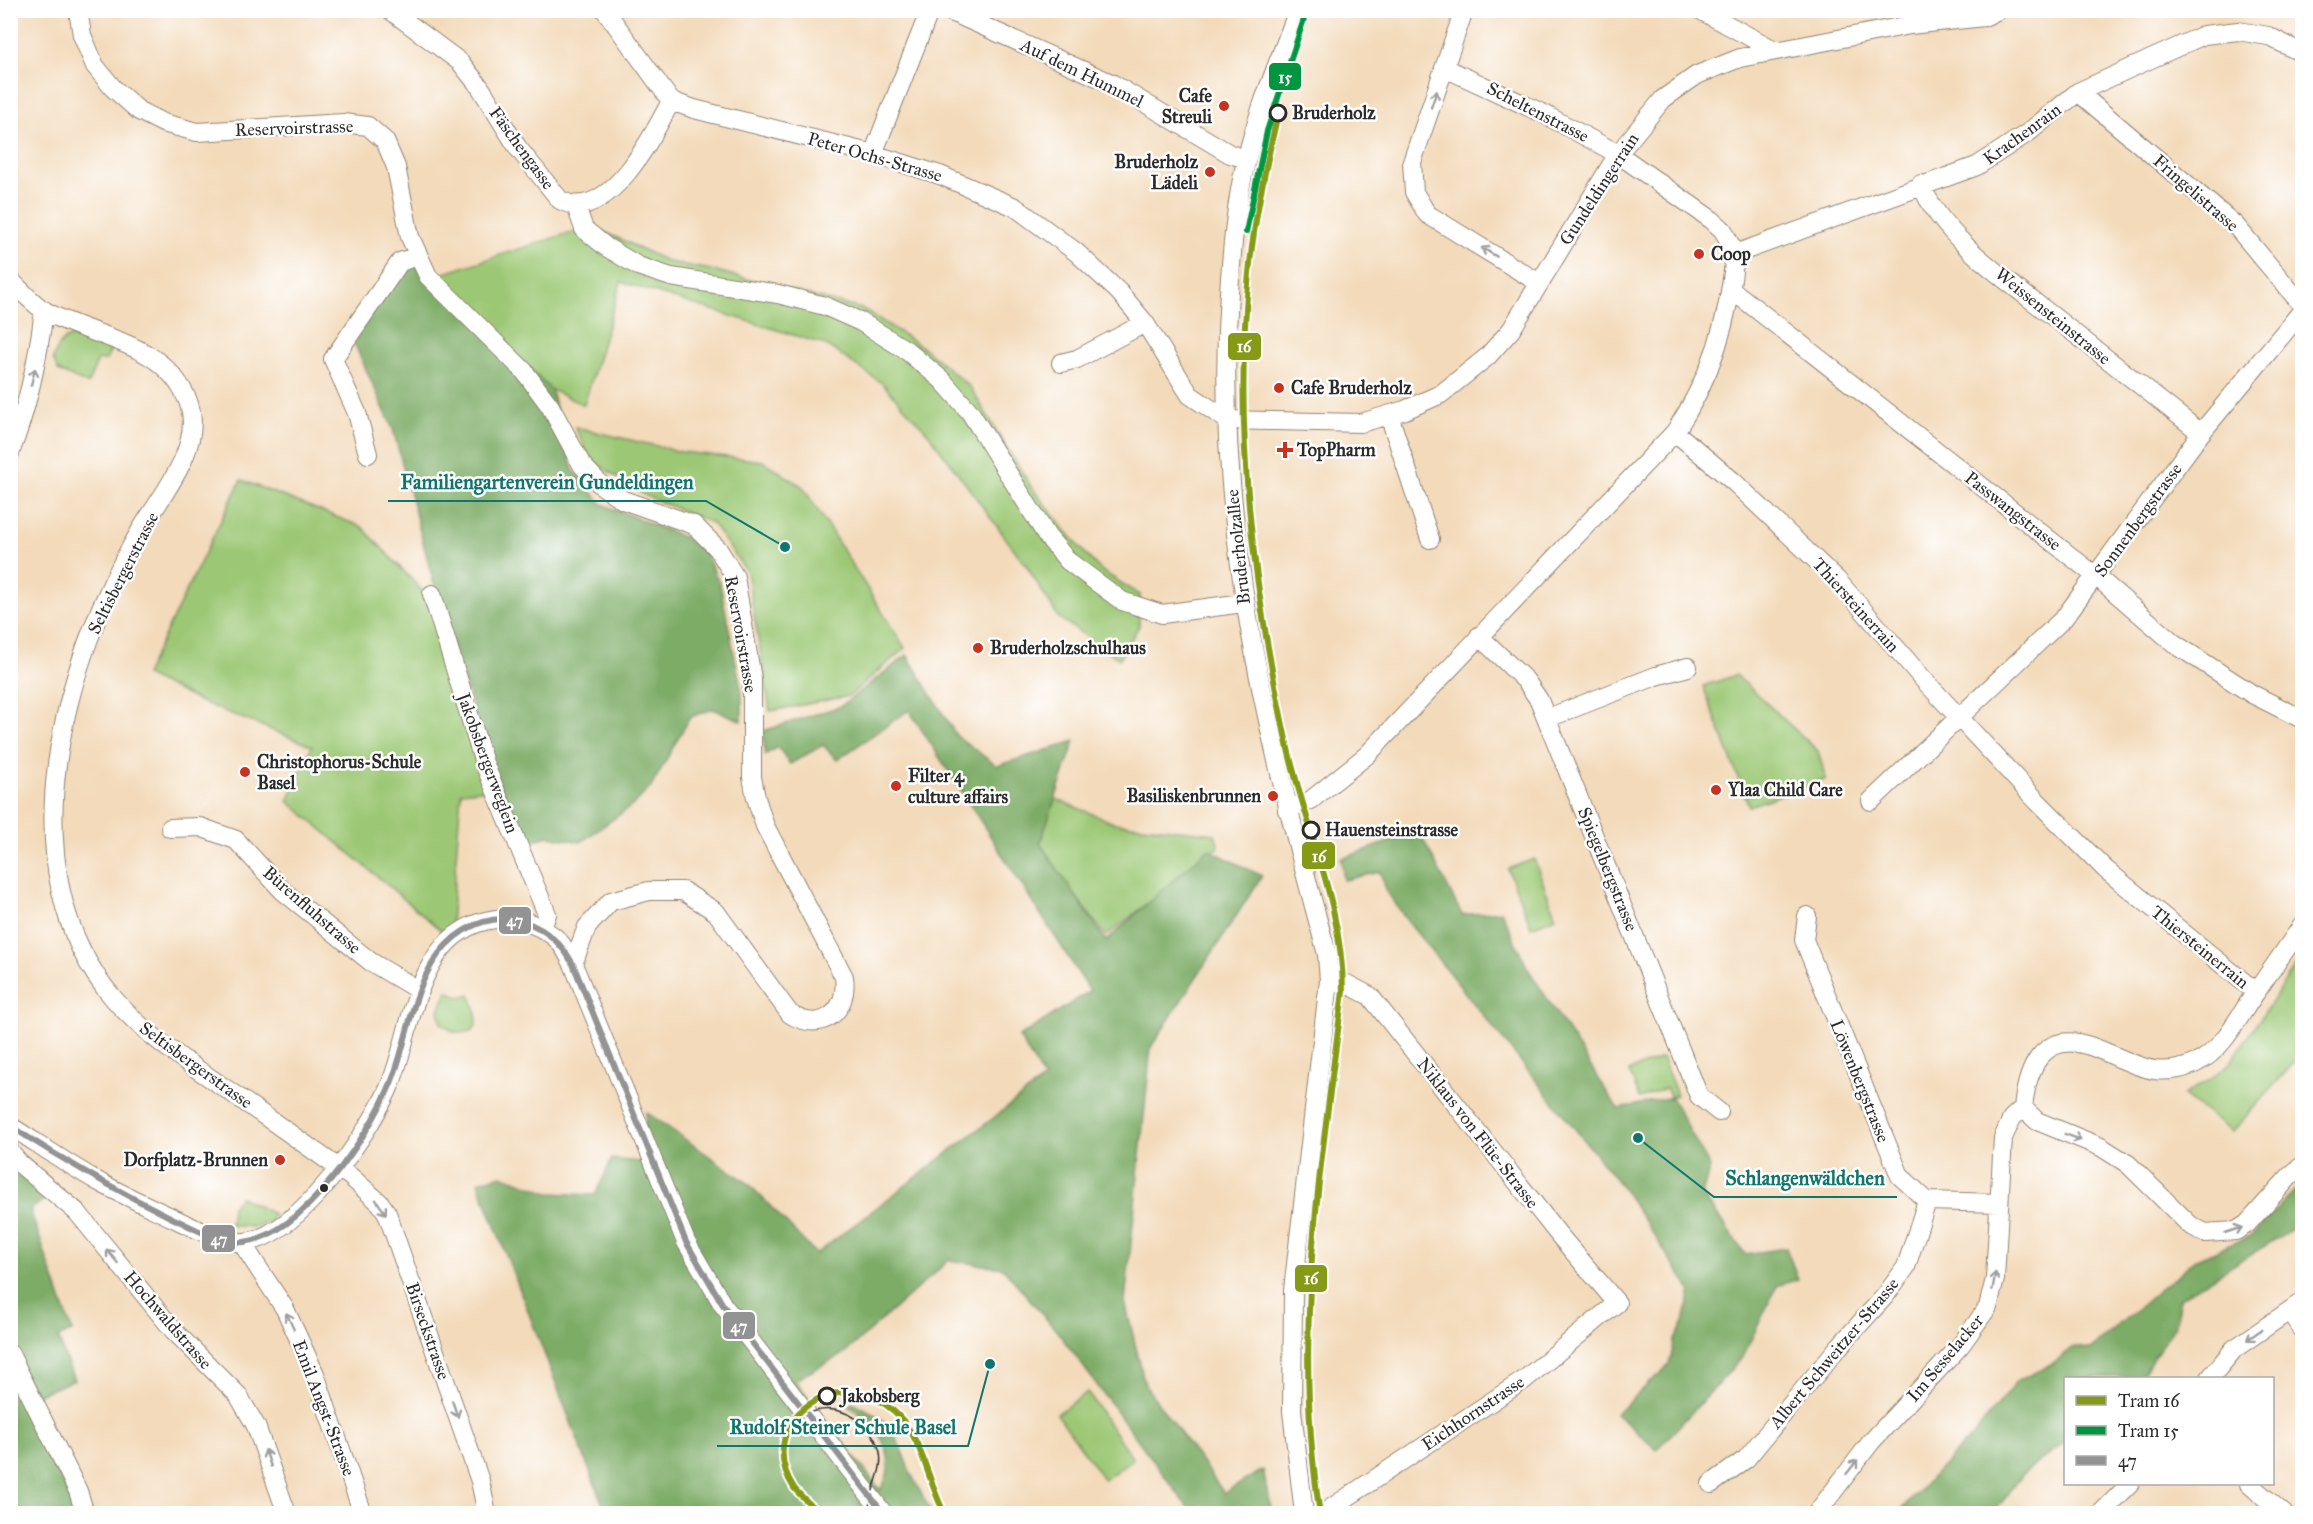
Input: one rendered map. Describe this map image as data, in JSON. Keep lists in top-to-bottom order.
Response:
{
  "streets": {
    "street": [
      "Auf dem Hummel",
      "Scheltenstrasse",
      "Reservoirstrasse",
      "Krachenrain",
      "Fäschengasse",
      "Peter Ochs-Strasse",
      "Gundeldingerrain",
      "Fringelistrasse",
      "Weissensteinstrasse",
      "Passwangstrasse",
      "Sonnenbergstrasse",
      "Bruderholzallee",
      "Seltisbergerstrasse",
      "Thiersteinerrain",
      "Jakobsbergerweglein",
      "Spiegelbergstrasse",
      "Bürenfluhstrasse",
      "Löwenbergstrasse",
      "Niklaus von Flüe-Strasse",
      "Hochwaldstrasse",
      "Birseckstrasse",
      "Albert Schweitzer-Strasse",
      "Im Sesselacker",
      "Emil Angst-Strasse",
      "Eichhornstrasse"
    ]
  },
  "crossings": [
    ["Auf dem Hummel", "Bruderholzallee"],
    ["Scheltenstrasse", "Krachenrain"],
    ["Scheltenstrasse", "Gundeldingerrain"],
    ["Krachenrain", "Fringelistrasse"],
    ["Krachenrain", "Weissensteinstrasse"],
    ["Peter Ochs-Strasse", "Gundeldingerrain"],
    ["Peter Ochs-Strasse", "Bruderholzallee"],
    ["Gundeldingerrain", "Bruderholzallee"],
    ["Weissensteinstrasse", "Sonnenbergstrasse"],
    ["Passwangstrasse", "Sonnenbergstrasse"],
    ["Sonnenbergstrasse", "Thiersteinerrain"],
    ["Bruderholzallee", "Niklaus von Flüe-Strasse"],
    ["Seltisbergerstrasse", "Birseckstrasse"],
    ["Thiersteinerrain", "Im Sesselacker"],
    ["Löwenbergstrasse", "Albert Schweitzer-Strasse"],
    ["Niklaus von Flüe-Strasse", "Eichhornstrasse"]
  ],
  "one_way": [
    "Hochwaldstrasse",
    "Birseckstrasse",
    "Im Sesselacker",
    "Emil Angst-Strasse"
  ],
  "places": {
    "other": [
      "Cafe Streuli",
      "Bruderholz",
      "Bruderholz Lädeli",
      "Coop",
      "Cafe Bruderholz",
      "Familiengartenverein Gundeldingen",
      "Bruderholzschulhaus",
      "Christophorus-Schule Basel",
      "Filter 4 culture affairs",
      "Ylaa Child Care",
      "Basiliskenbrunnen",
      "Hauensteinstrasse",
      "Schlangenwäldchen",
      "Dorfplatz-Brunnen",
      "Rudolf Steiner Schule Basel",
      "Jakobsberg"
    ],
    "health": ["TopPharm"]
  },
  "lines": ["tram line 15", "tram line 16", "transit line 47"],
  "legend": ["Tram 16", "Tram 15", "47"]
}
